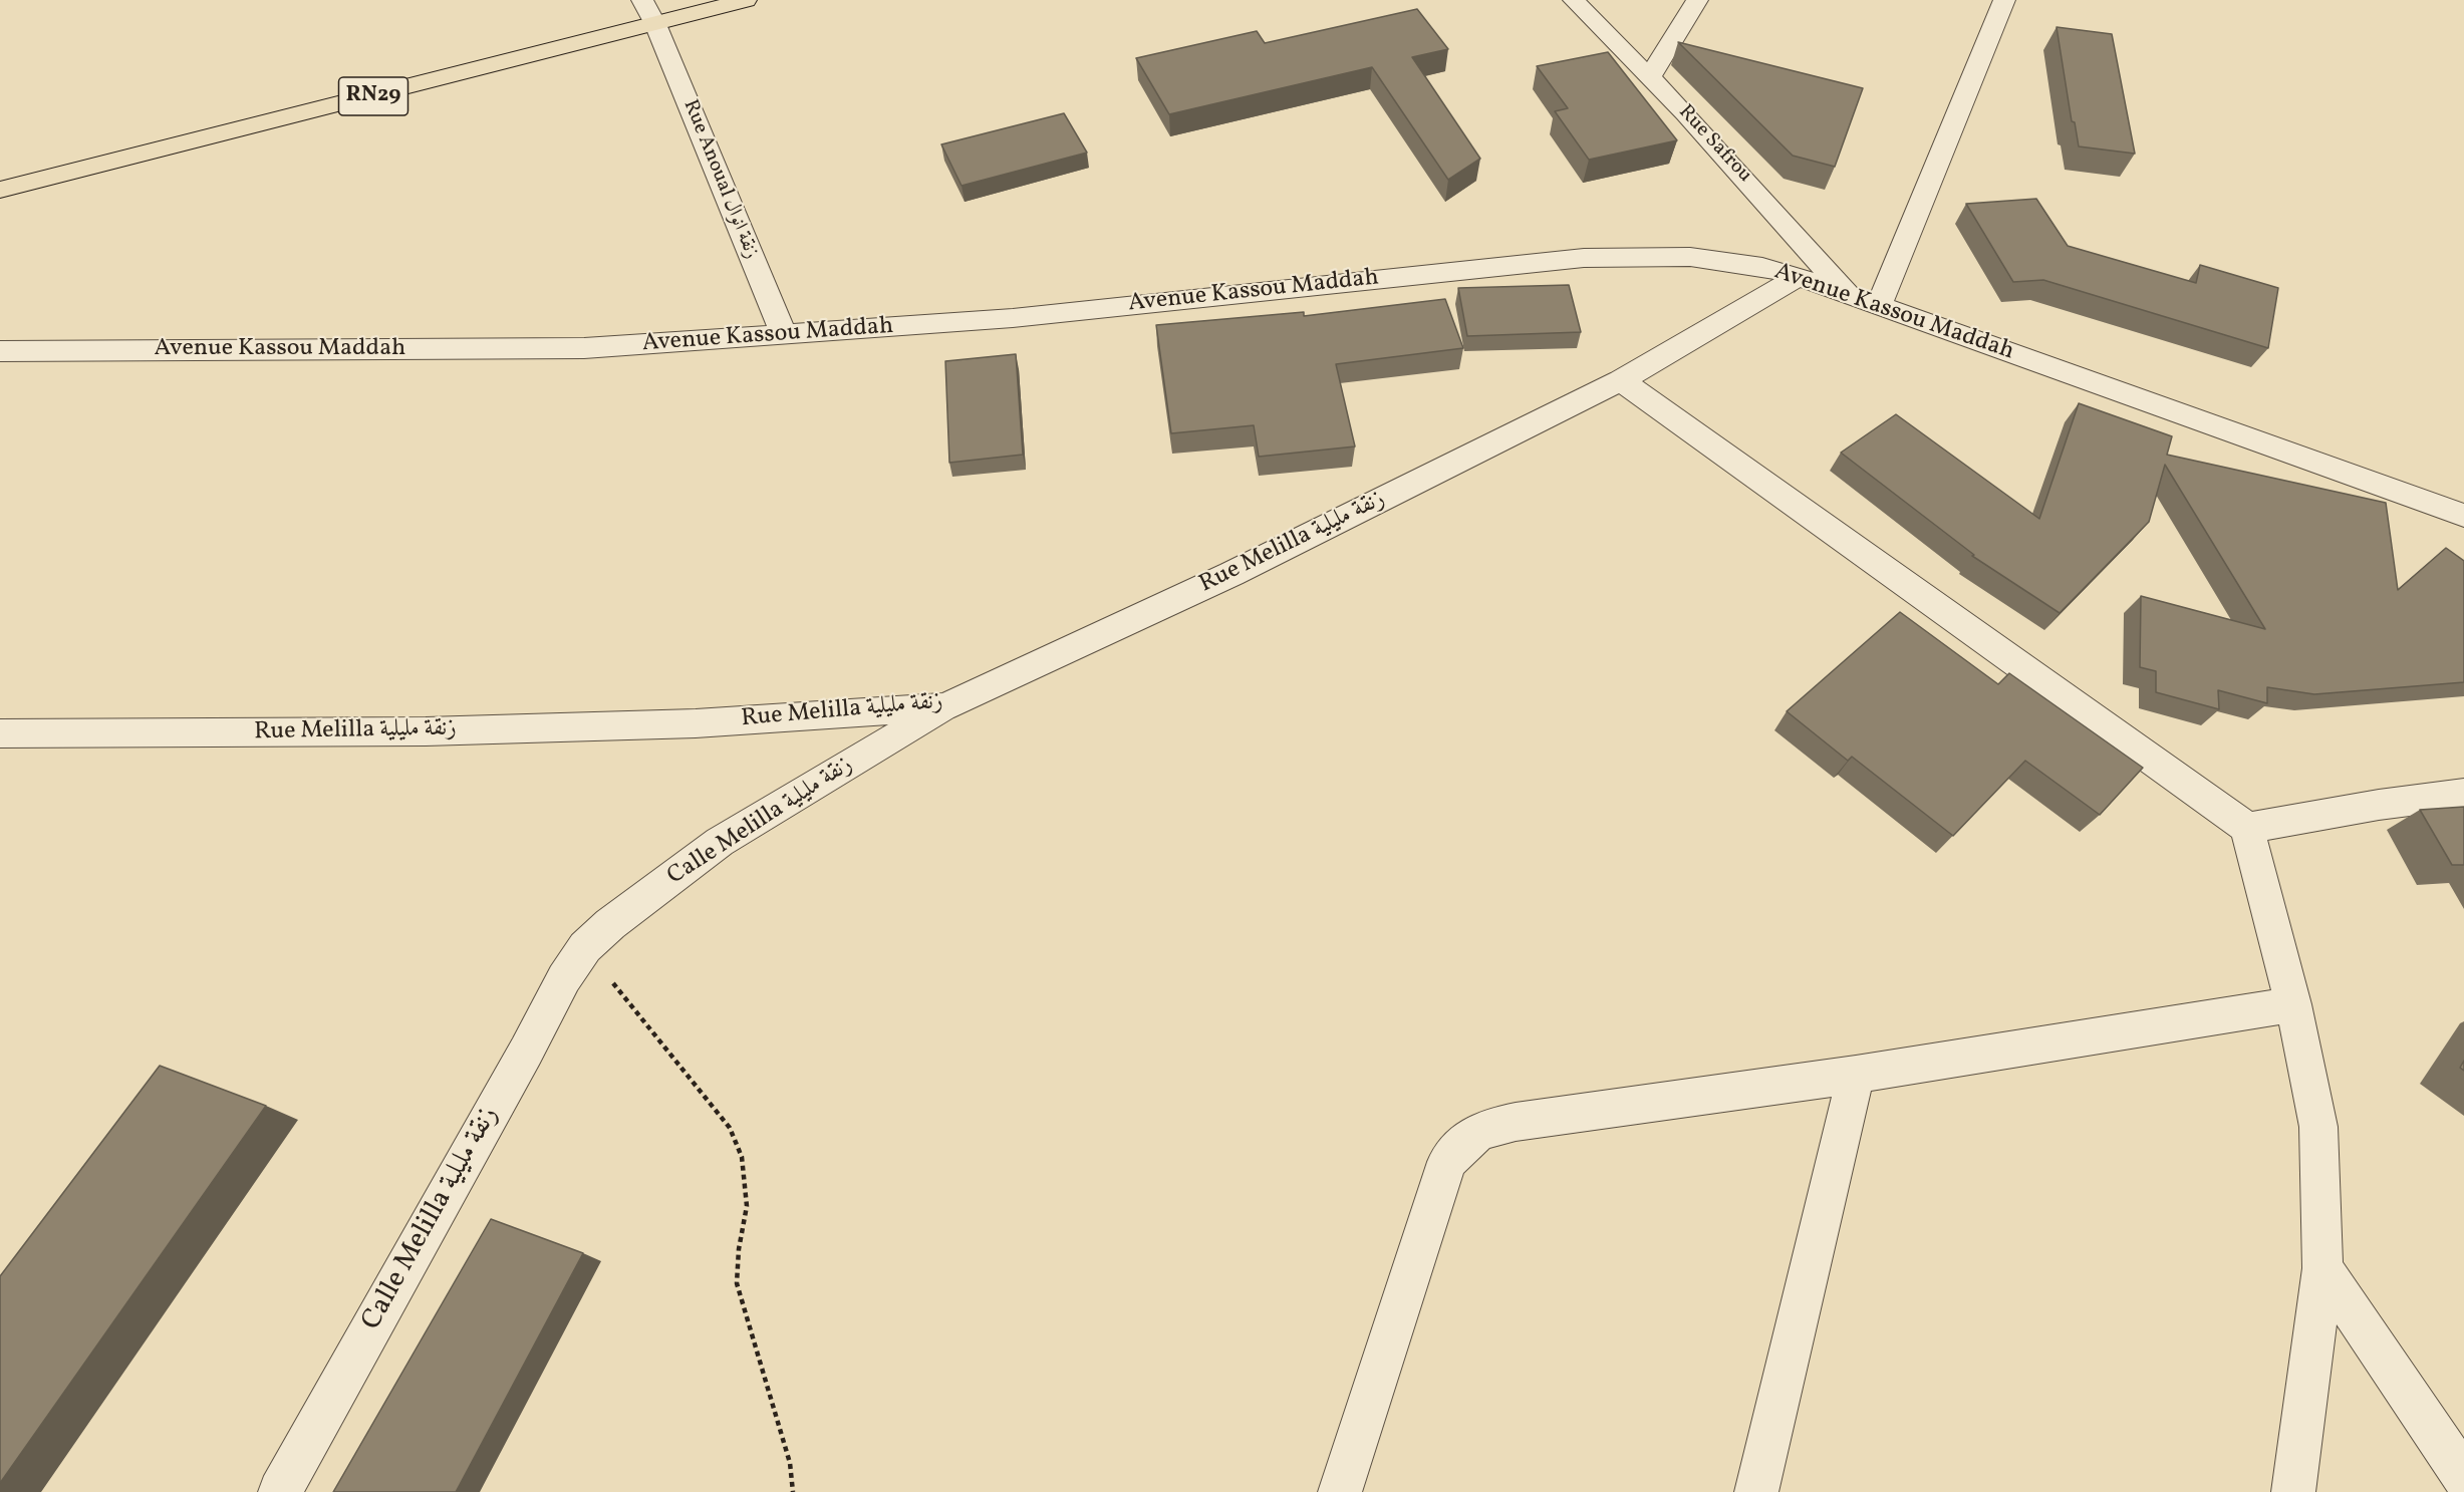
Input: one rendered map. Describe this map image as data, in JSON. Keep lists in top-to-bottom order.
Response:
{
  "streets": {
    "main road": ["RN29"],
    "street": [
      "Rue Safrou",
      "Rue Anoual زنقة انوال",
      "Avenue Kassou Maddah",
      "Rue Melilla زنقة مليلية",
      "Calle Melilla زنقة مليلية"
    ]
  },
  "crossings": [
    ["RN29", "Rue Anoual زنقة انوال"],
    ["Rue Safrou", "Avenue Kassou Maddah"],
    ["Rue Anoual زنقة انوال", "Avenue Kassou Maddah"],
    ["Avenue Kassou Maddah", "Rue Melilla زنقة مليلية"],
    ["Rue Melilla زنقة مليلية", "Calle Melilla زنقة مليلية"]
  ]
}
